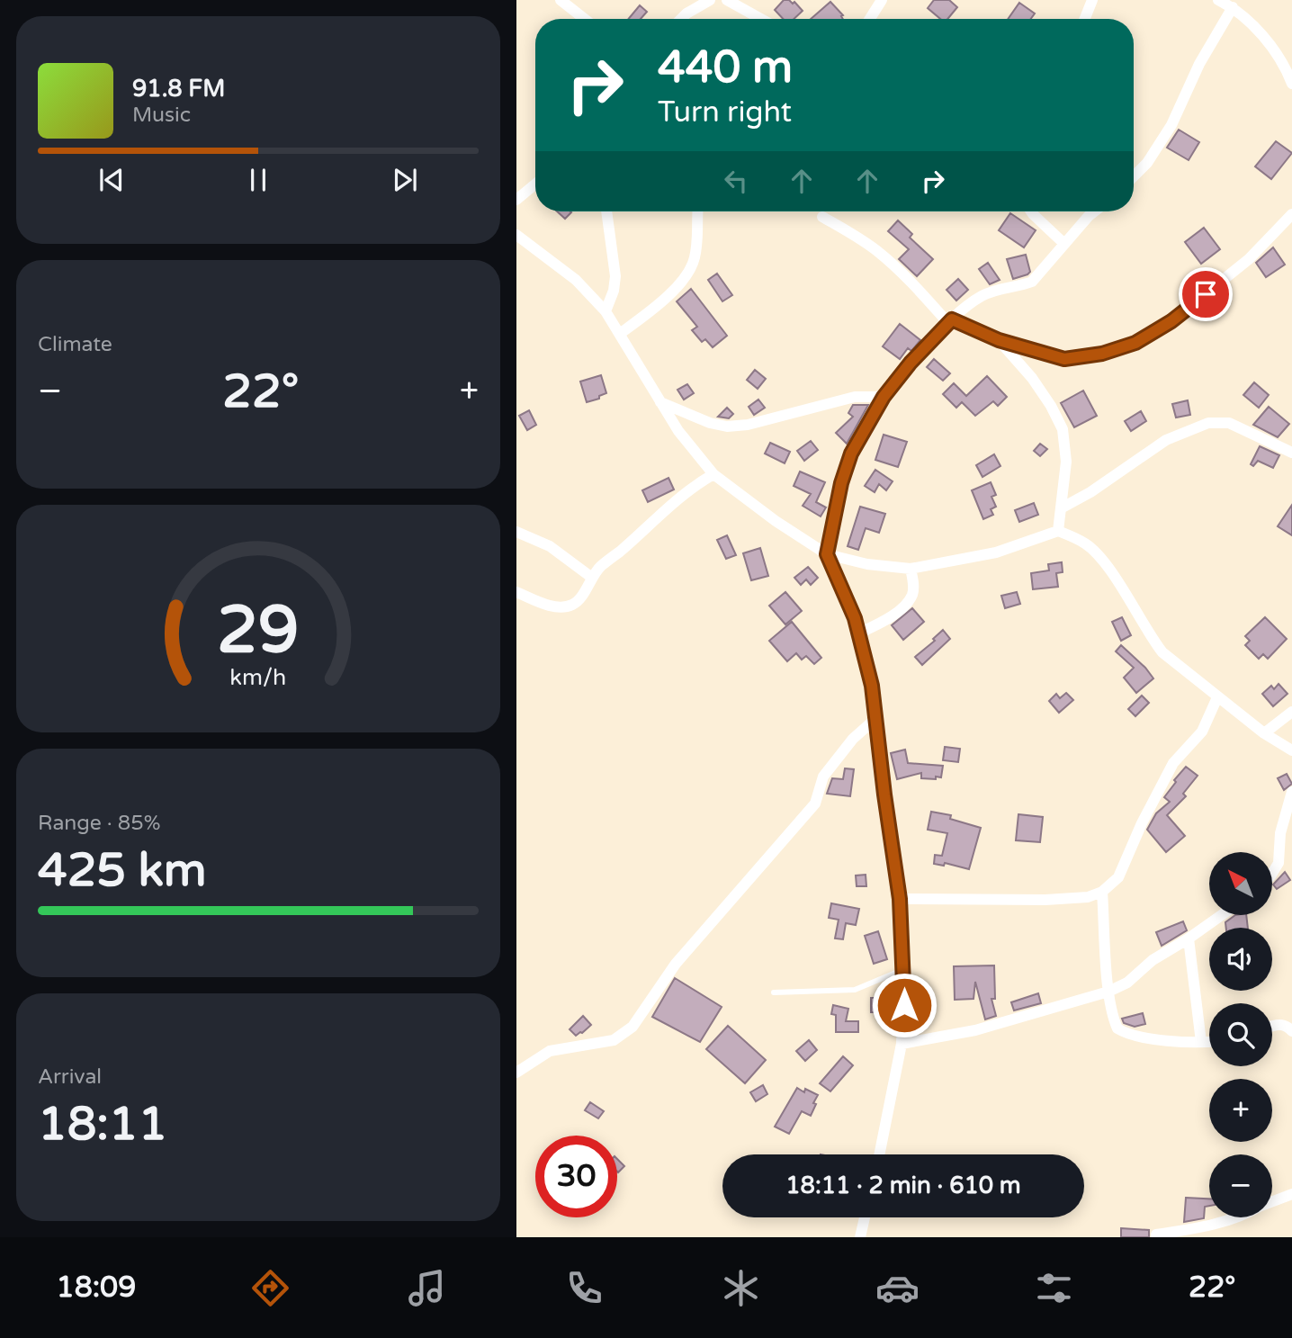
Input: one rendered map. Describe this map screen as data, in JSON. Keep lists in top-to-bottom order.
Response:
{
  "north": "top left",
  "page": {
    "turn": ["440 m", "Turn right"],
    "song": ["91.8 FM", "Music"],
    "tile": [
      "Climate",
      ["Range · 85%", "425 km"],
      ["Arrival", "18:11"]
    ],
    "heat": ["−", "22°", "+"],
    "map_buttons": ["+", "−"],
    "limit": "30",
    "trip": "18:11 · 2 min · 610 m",
    "tabs": ["18:09", "22°"],
    "gauge": ["29", "km/h"]
  }
}
